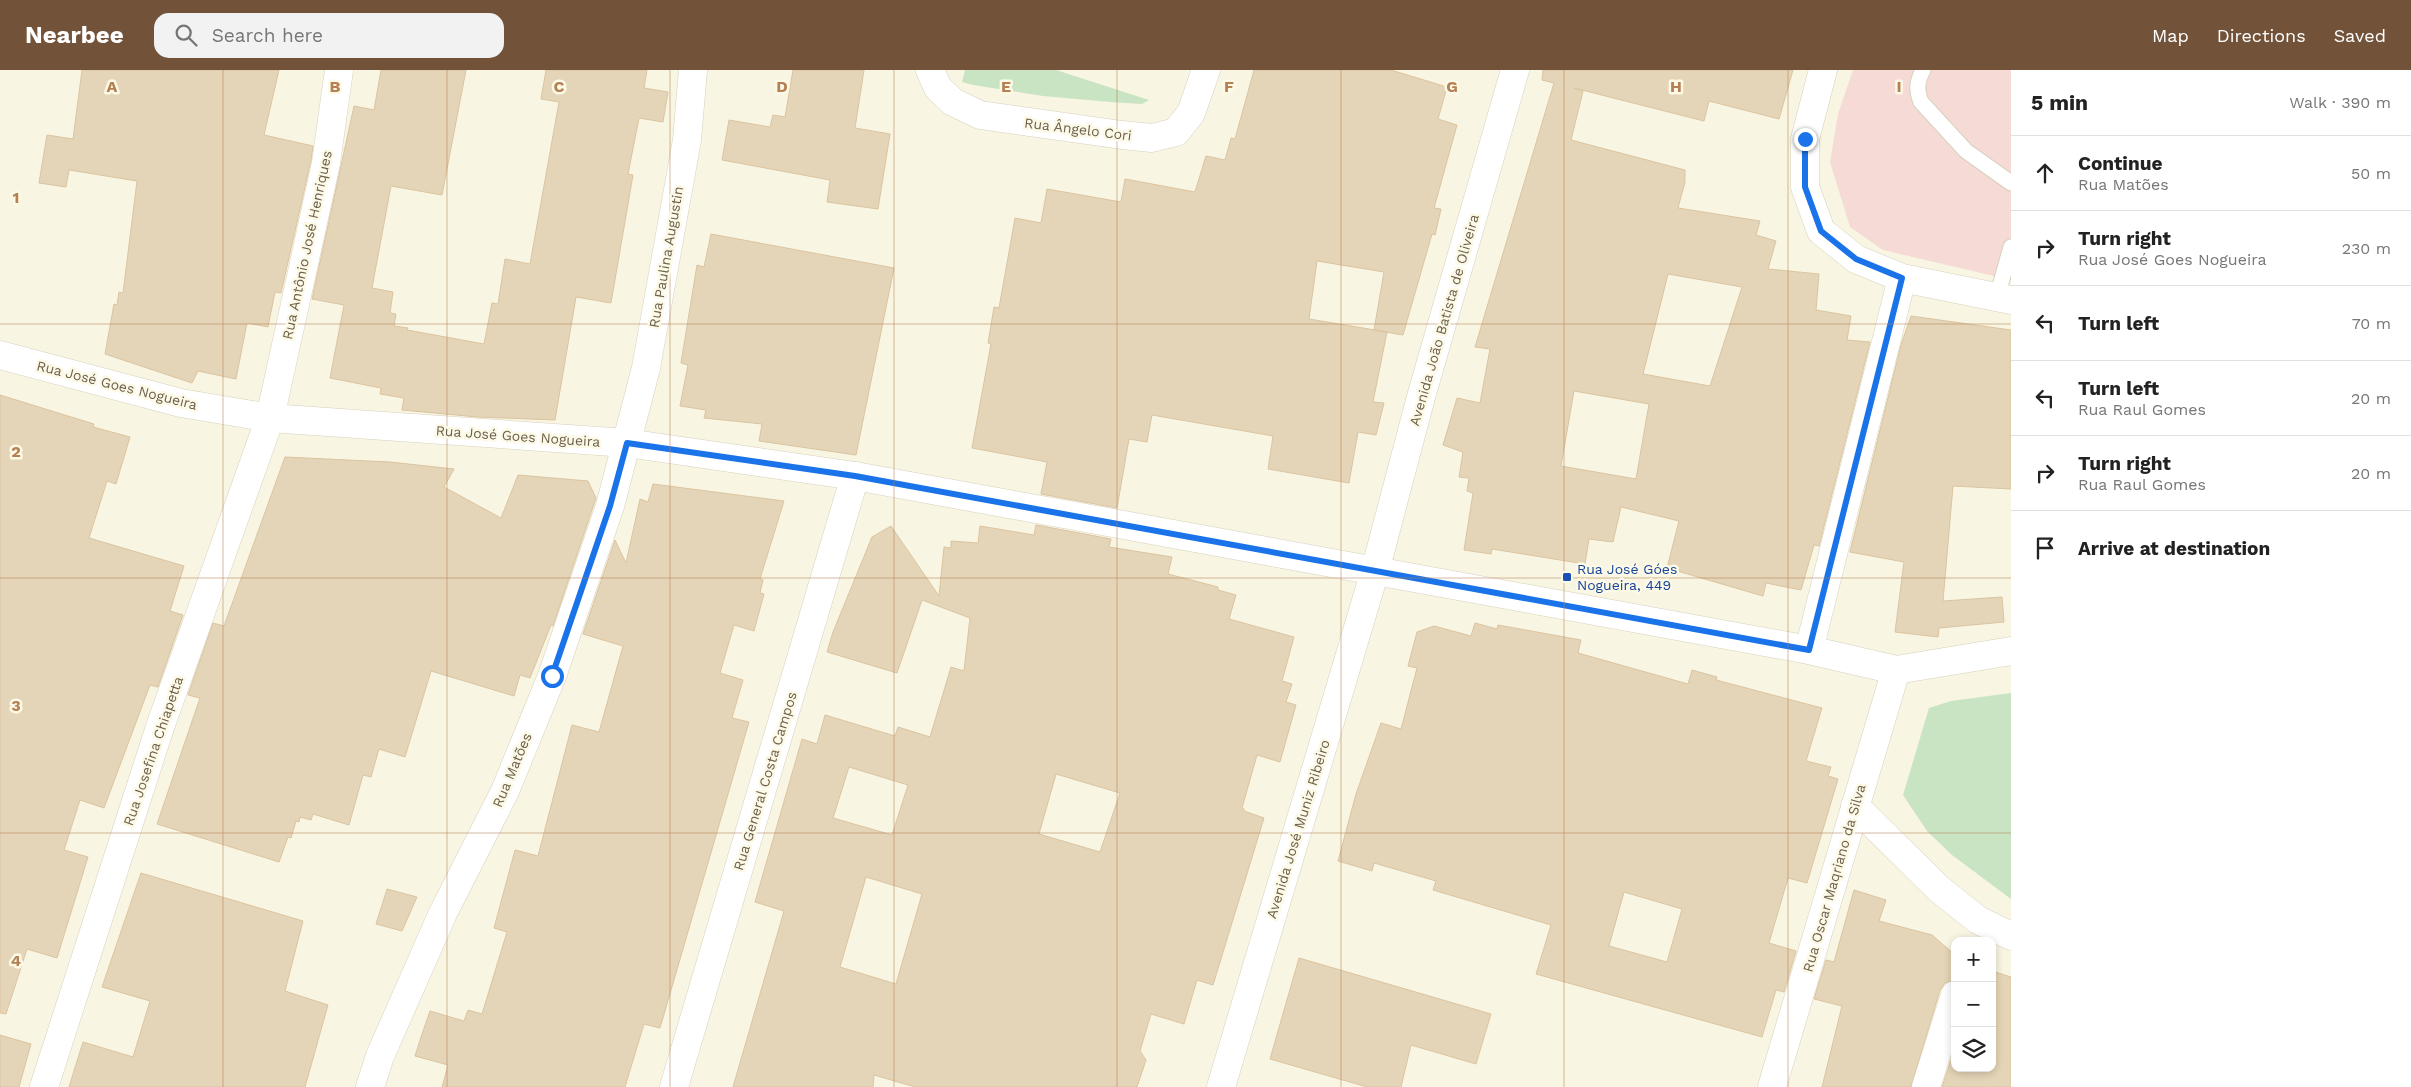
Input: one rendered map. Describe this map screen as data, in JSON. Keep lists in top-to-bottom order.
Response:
{
  "streets": {
    "street": [
      "Rua Ângelo Cori",
      "Rua Antônio José Henriques",
      "Rua Paulina Augustin",
      "Avenida João Batista de Oliveira",
      "Rua José Goes Nogueira",
      "Rua Josefina Chiapetta",
      "Rua Matões",
      "Rua General Costa Campos",
      "Avenida José Muniz Ribeiro",
      "Rua Oscar Maqriano da Silva"
    ]
  },
  "crossings": [
    ["Rua Antônio José Henriques", "Rua José Goes Nogueira"],
    ["Rua Antônio José Henriques", "Rua Josefina Chiapetta"],
    ["Rua Paulina Augustin", "Rua José Goes Nogueira"],
    ["Rua Paulina Augustin", "Rua Matões"],
    ["Avenida João Batista de Oliveira", "Rua José Goes Nogueira"],
    ["Avenida João Batista de Oliveira", "Avenida José Muniz Ribeiro"],
    ["Rua José Goes Nogueira", "Rua Josefina Chiapetta"],
    ["Rua José Goes Nogueira", "Rua Matões"],
    ["Rua José Goes Nogueira", "Rua General Costa Campos"],
    ["Rua José Goes Nogueira", "Avenida José Muniz Ribeiro"],
    ["Rua José Goes Nogueira", "Rua Oscar Maqriano da Silva"]
  ],
  "places": {
    "transit": ["Rua José Góes Nogueira, 449"]
  },
  "page": {
    "header": "Nearbee",
    "search": "Search here",
    "nav": ["Map", "Directions", "Saved"],
    "heading": ["5 min", "Walk · 390 m"],
    "list": [
      ["Continue", "Rua Matões", "50 m"],
      ["Turn right", "Rua José Goes Nogueira", "230 m"],
      ["Turn left", "70 m"],
      ["Turn left", "Rua Raul Gomes", "20 m"],
      ["Turn right", "Rua Raul Gomes", "20 m"],
      "Arrive at destination"
    ],
    "map_buttons": ["+", "−"]
  },
  "grid": {
    "columns": [
      "A",
      "B",
      "C",
      "D",
      "E",
      "F",
      "G",
      "H",
      "I"
    ],
    "rows": [
      "1",
      "2",
      "3",
      "4"
    ]
  }
}
